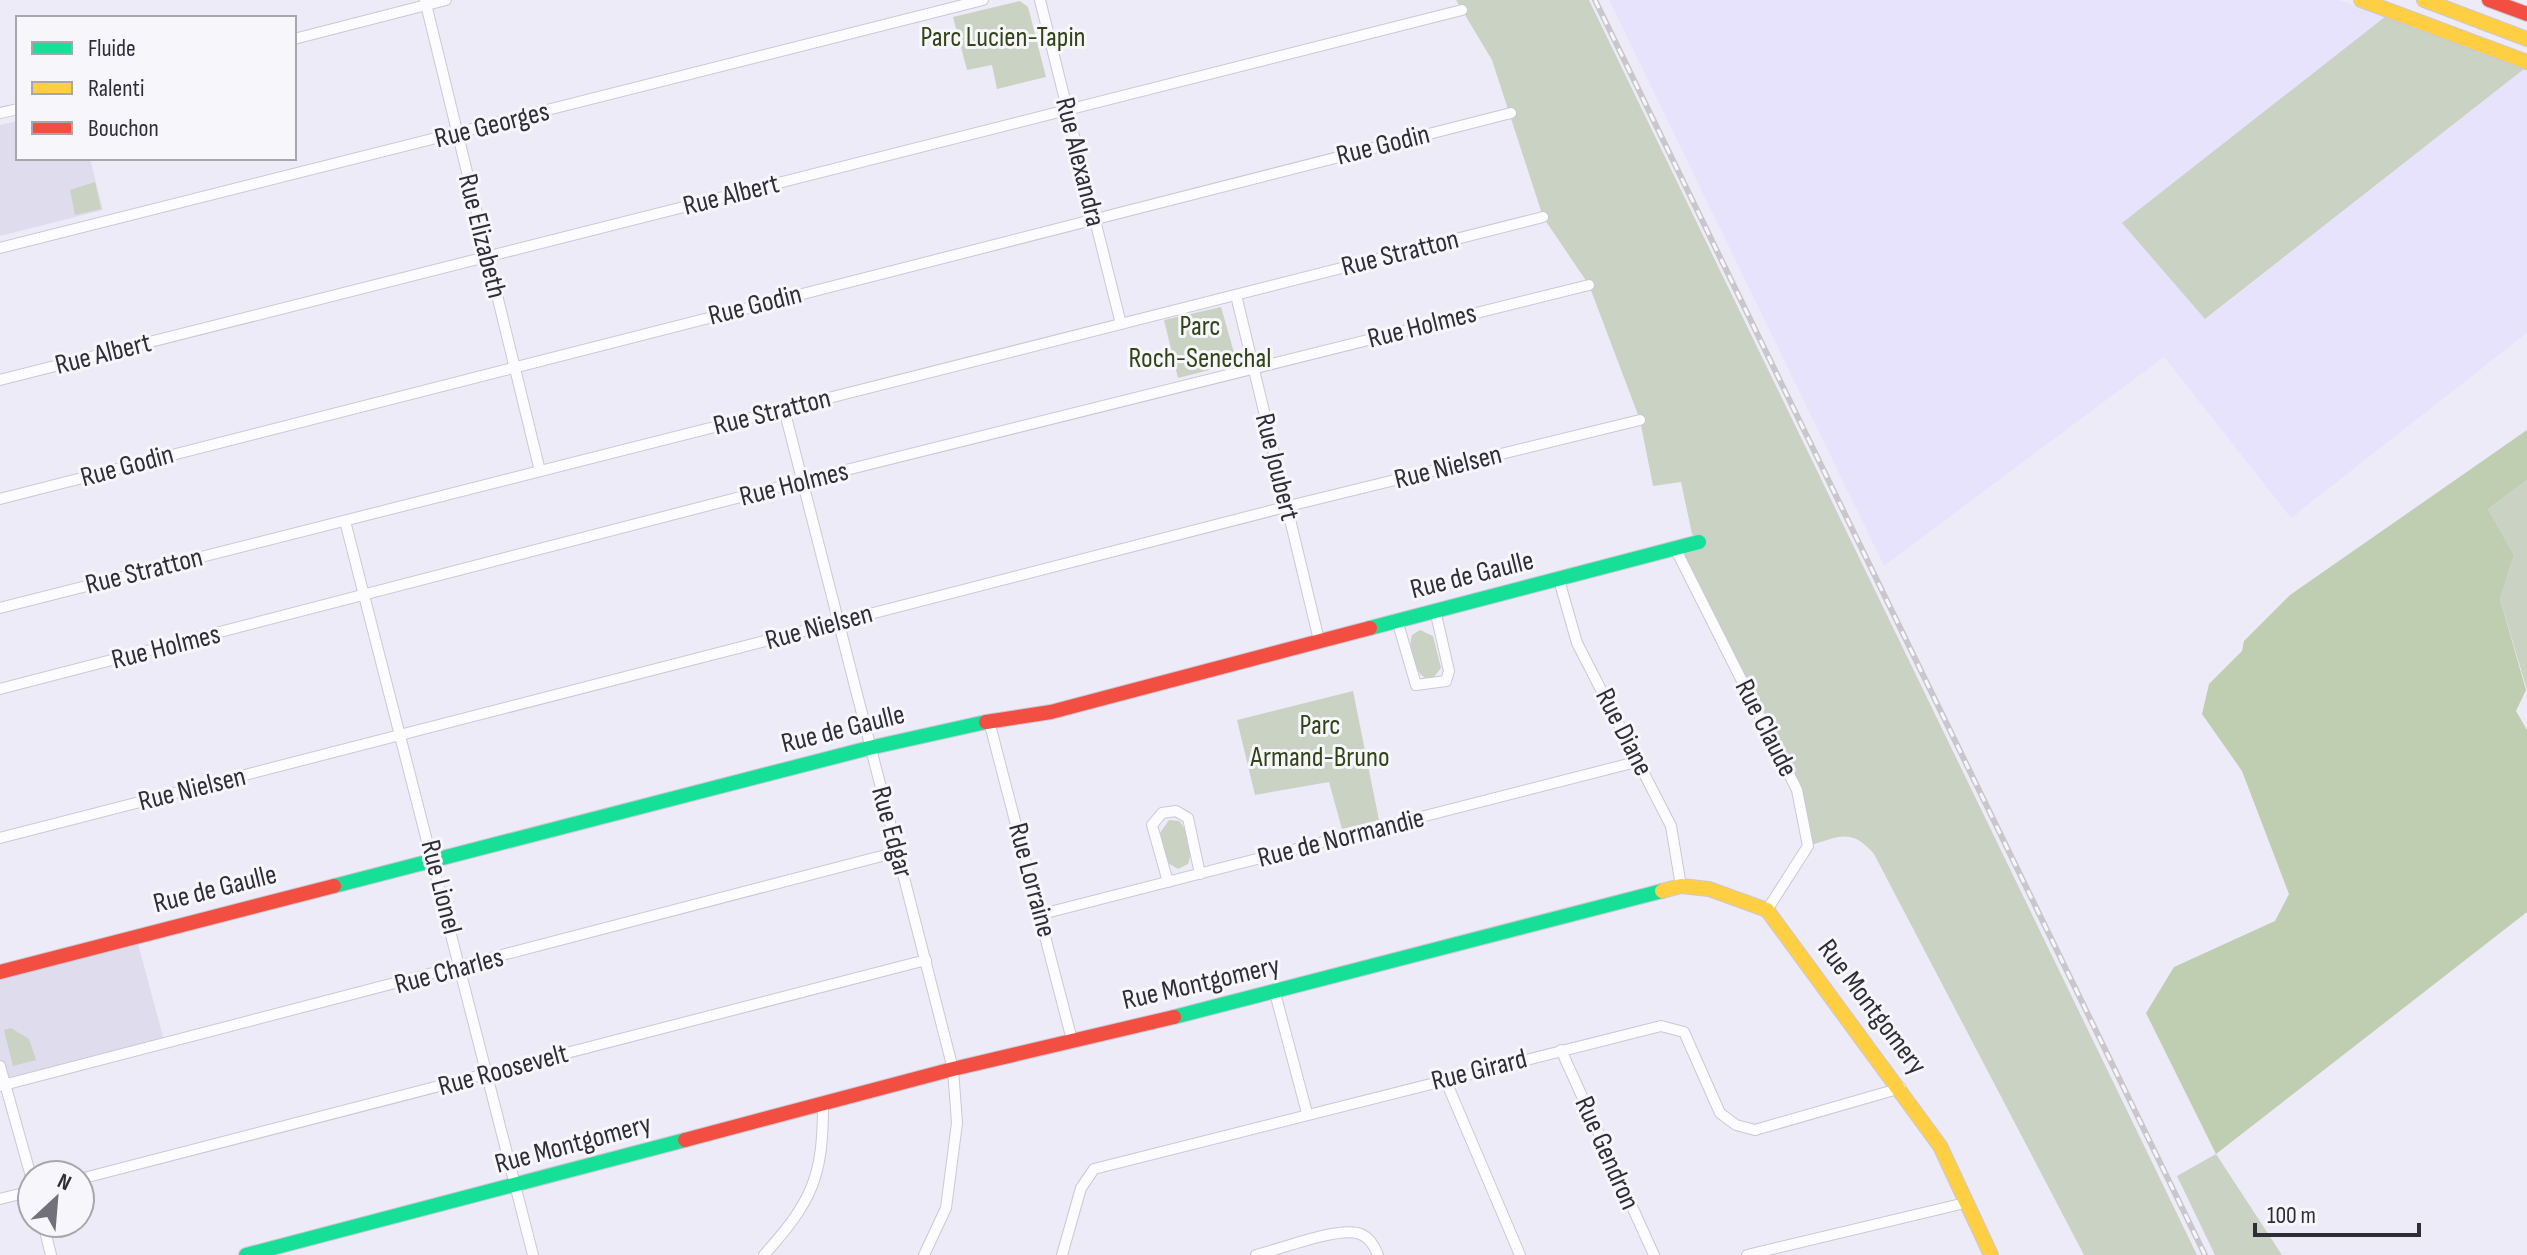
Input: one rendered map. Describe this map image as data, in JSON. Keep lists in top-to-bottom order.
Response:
{
  "streets": {
    "main road": ["Rue de Gaulle", "Rue Montgomery"],
    "street": [
      "Rue Georges",
      "Rue Godin",
      "Rue Alexandra",
      "Rue Albert",
      "Rue Elizabeth",
      "Rue Stratton",
      "Rue Holmes",
      "Rue Joubert",
      "Rue Nielsen",
      "Rue Claude",
      "Rue Diane",
      "Rue Edgar",
      "Rue de Normandie",
      "Rue Lorraine",
      "Rue Lionel",
      "Rue Charles",
      "Rue Roosevelt",
      "Rue Girard",
      "Rue Gendron"
    ]
  },
  "crossings": [
    ["Rue Georges", "Rue Elizabeth"],
    ["Rue Godin", "Rue Alexandra"],
    ["Rue Godin", "Rue Elizabeth"],
    ["Rue Alexandra", "Rue Albert"],
    ["Rue Alexandra", "Rue Stratton"],
    ["Rue Albert", "Rue Elizabeth"],
    ["Rue Elizabeth", "Rue Stratton"],
    ["Rue Stratton", "Rue Joubert"],
    ["Rue Stratton", "Rue Edgar"],
    ["Rue Stratton", "Rue Lionel"],
    ["Rue Holmes", "Rue Joubert"],
    ["Rue Holmes", "Rue Edgar"],
    ["Rue Holmes", "Rue Lionel"],
    ["Rue Joubert", "Rue Nielsen"],
    ["Rue Joubert", "Rue de Gaulle"],
    ["Rue Nielsen", "Rue Edgar"],
    ["Rue Nielsen", "Rue Lionel"],
    ["Rue de Gaulle", "Rue Claude"],
    ["Rue de Gaulle", "Rue Diane"],
    ["Rue de Gaulle", "Rue Edgar"],
    ["Rue de Gaulle", "Rue Lorraine"],
    ["Rue de Gaulle", "Rue Lionel"],
    ["Rue Claude", "Rue Montgomery"],
    ["Rue Diane", "Rue de Normandie"],
    ["Rue Diane", "Rue Montgomery"],
    ["Rue Edgar", "Rue Charles"],
    ["Rue Edgar", "Rue Montgomery"],
    ["Rue Edgar", "Rue Roosevelt"],
    ["Rue de Normandie", "Rue Lorraine"],
    ["Rue Lorraine", "Rue Montgomery"],
    ["Rue Lionel", "Rue Charles"],
    ["Rue Lionel", "Rue Montgomery"],
    ["Rue Lionel", "Rue Roosevelt"],
    ["Rue Montgomery", "Rue Girard"],
    ["Rue Girard", "Rue Gendron"]
  ],
  "parks": ["Parc Lucien-Tapin", "Parc Roch-Senechal", "Parc Armand-Bruno"],
  "legend": ["Fluide", "Ralenti", "Bouchon"],
  "scale_bar": "100 m",
  "north": "top right"
}
